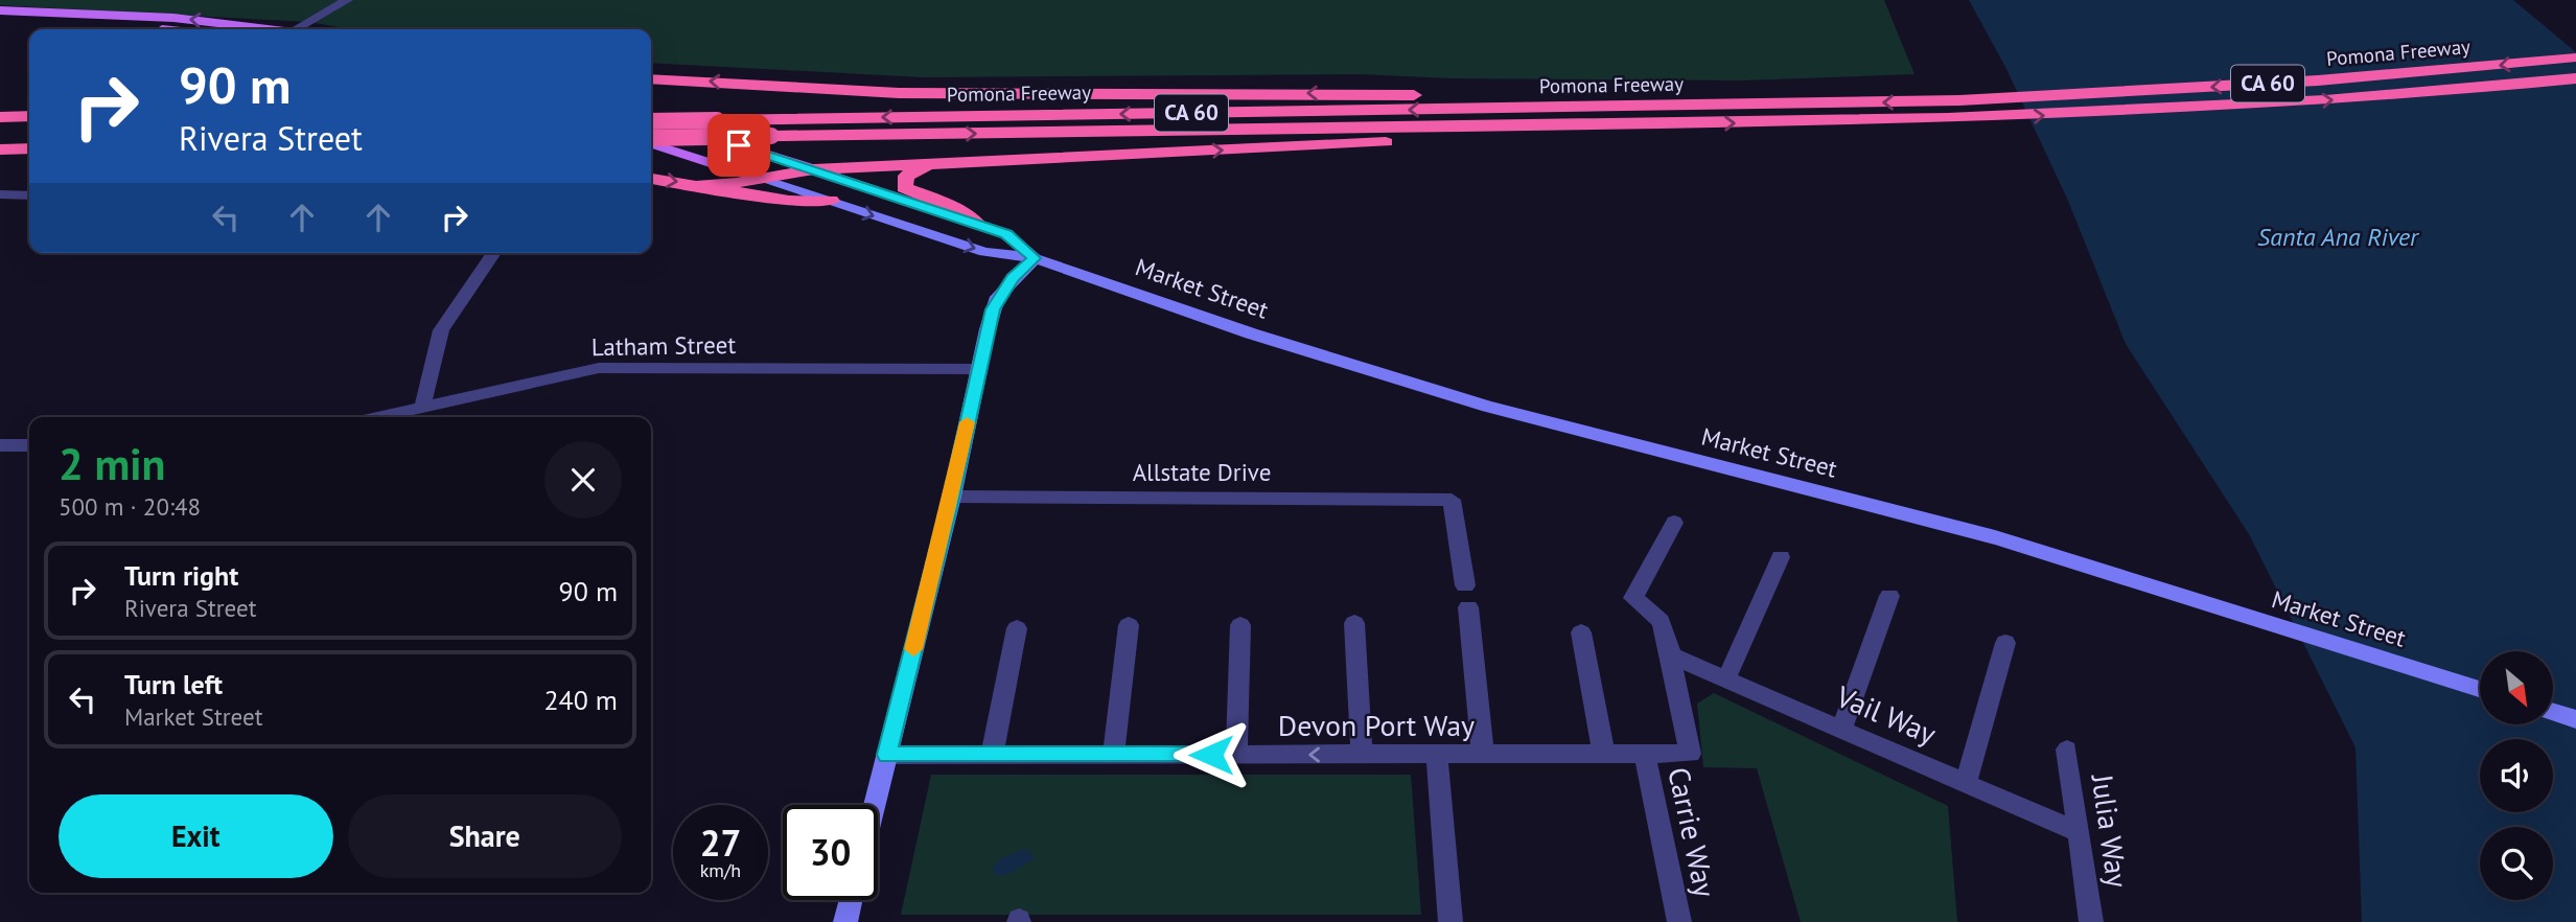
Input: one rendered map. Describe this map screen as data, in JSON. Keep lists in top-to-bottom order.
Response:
{
  "streets": {
    "highway": ["Pomona Freeway", "CA 60"],
    "main road": ["Market Street"],
    "street": [
      "Latham Street",
      "Allstate Drive",
      "Vail Way",
      "Devon Port Way",
      "Julia Way",
      "Carrie Way"
    ]
  },
  "crossings": [
    ["Allstate Drive", "Devon Port Way"],
    ["Vail Way", "Devon Port Way"],
    ["Vail Way", "Julia Way"],
    ["Devon Port Way", "Carrie Way"]
  ],
  "water": ["Santa Ana River"],
  "north": "bottom right",
  "page": {
    "turn": ["90 m", "Rivera Street"],
    "heading": ["2 min", "500 m · 20:48"],
    "list": [
      {
        "name": "Turn right",
        "note": "Rivera Street",
        "value": "90 m"
      },
      {
        "name": "Turn left",
        "note": "Market Street",
        "value": "240 m"
      }
    ],
    "buttons": ["Exit", "Share"],
    "speed": "27 km/h",
    "limit": "30"
  }
}
